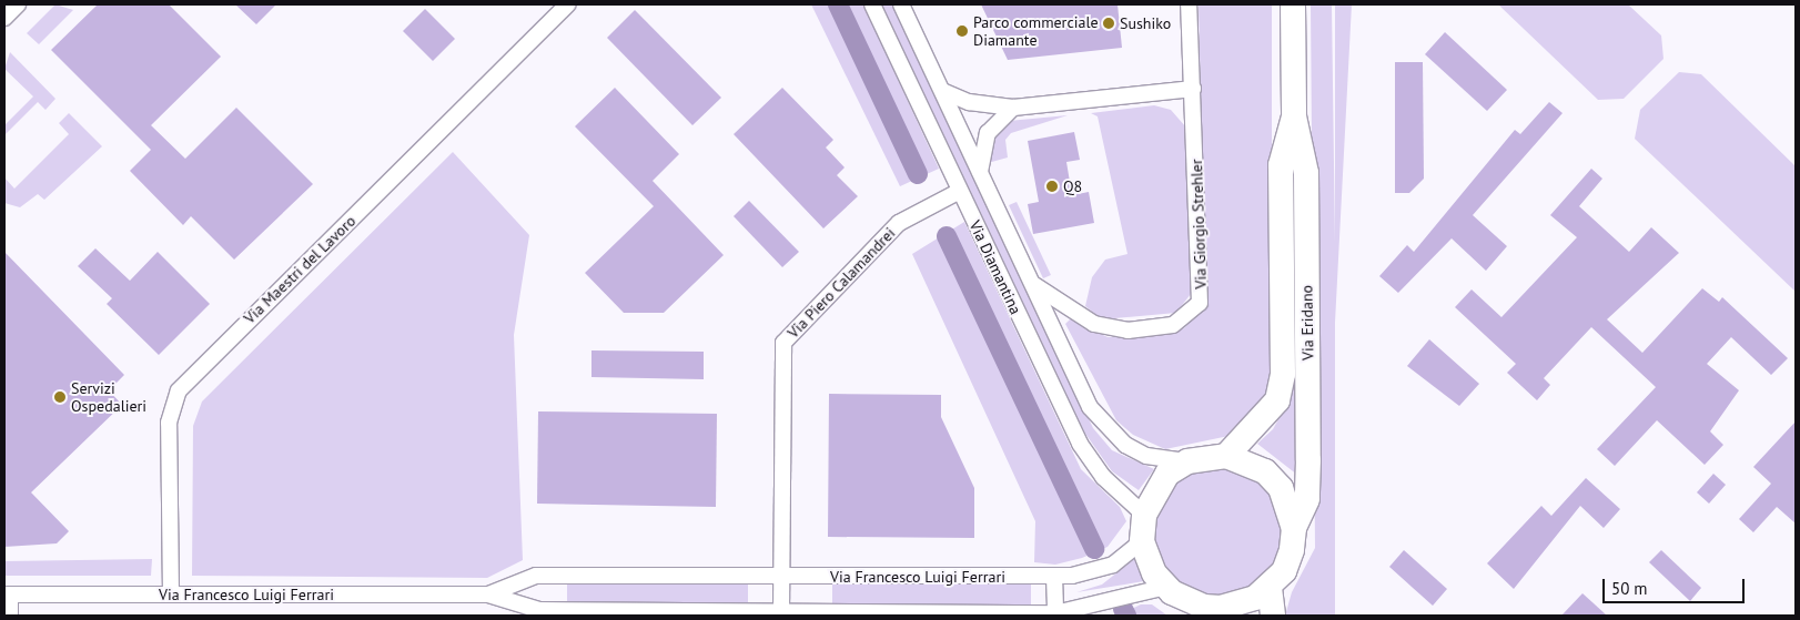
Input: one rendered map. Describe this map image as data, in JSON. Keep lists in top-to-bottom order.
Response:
{
  "streets": {
    "main road": ["Via Eridano"],
    "street": [
      "Via Giorgio Strehler",
      "Via Diamantina",
      "Via Maestri del Lavoro",
      "Via Piero Calamandrei",
      "Via Francesco Luigi Ferrari"
    ]
  },
  "crossings": [
    ["Via Giorgio Strehler", "Via Diamantina"],
    ["Via Diamantina", "Via Piero Calamandrei"],
    ["Via Diamantina", "Via Eridano"],
    ["Via Diamantina", "Via Francesco Luigi Ferrari"],
    ["Via Maestri del Lavoro", "Via Francesco Luigi Ferrari"],
    ["Via Piero Calamandrei", "Via Francesco Luigi Ferrari"],
    ["Via Eridano", "Via Francesco Luigi Ferrari"]
  ],
  "places": [
    "Sushiko",
    "Parco commerciale Diamante",
    "Q8",
    "Servizi Ospedalieri"
  ],
  "scale_bar": "50 m"
}
